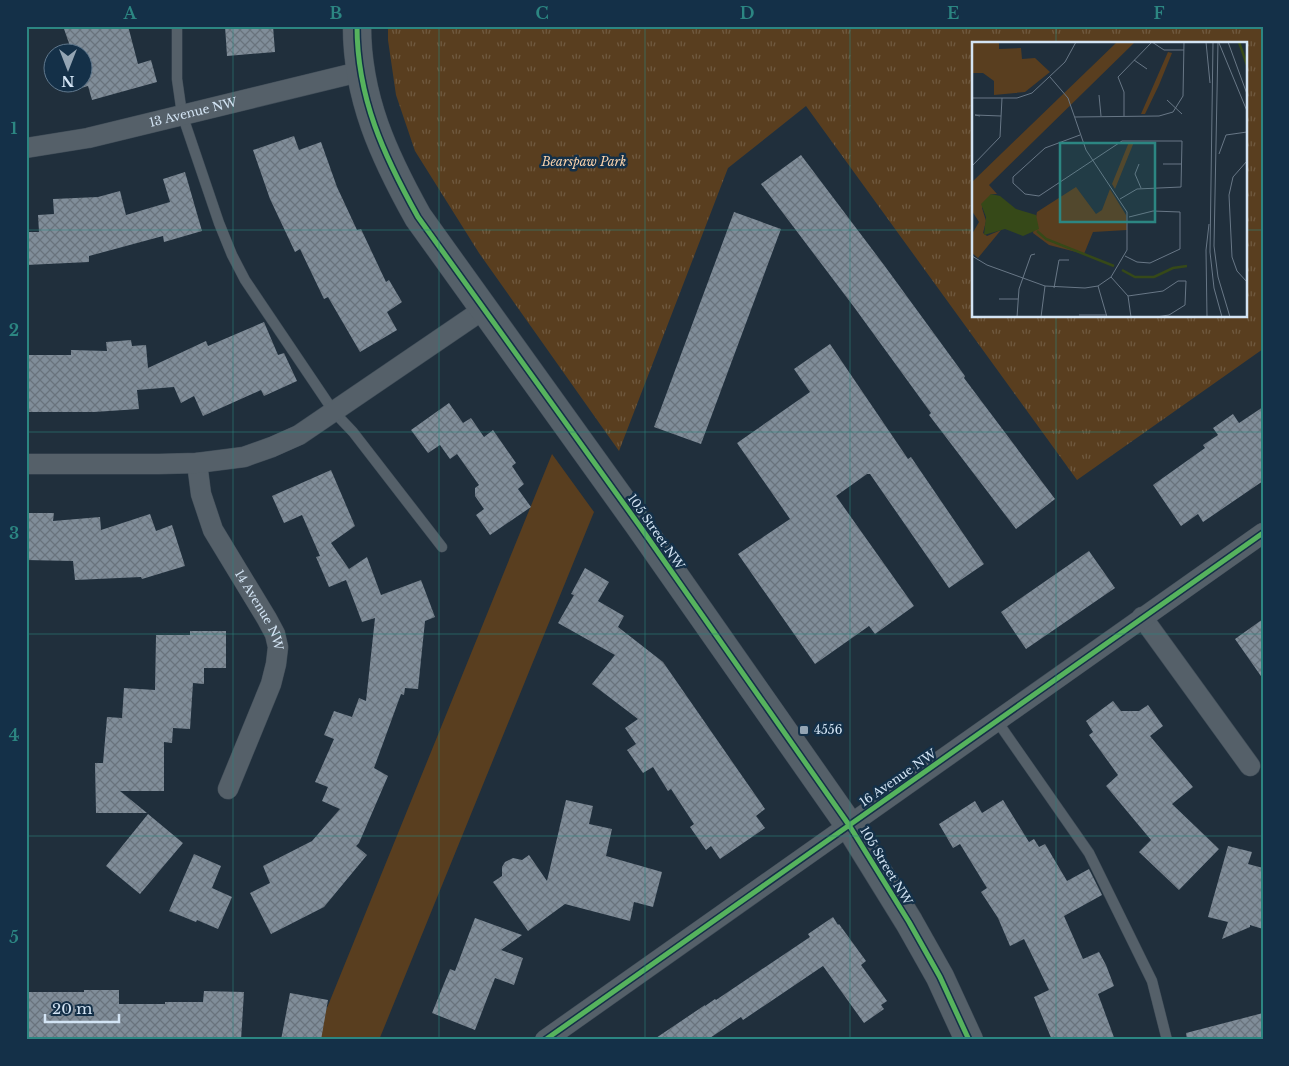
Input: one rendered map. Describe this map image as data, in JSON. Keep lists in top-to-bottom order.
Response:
{
  "streets": {
    "street": [
      "13 Avenue NW",
      "105 Street NW",
      "14 Avenue NW",
      "16 Avenue NW"
    ]
  },
  "crossings": [
    ["13 Avenue NW", "105 Street NW"],
    ["105 Street NW", "16 Avenue NW"]
  ],
  "parks": ["Bearspaw Park"],
  "places": {
    "transit": ["4556"]
  },
  "scale_bar": "20 m",
  "north": "bottom",
  "grid": {
    "columns": [
      "A",
      "B",
      "C",
      "D",
      "E",
      "F"
    ],
    "rows": [
      "1",
      "2",
      "3",
      "4",
      "5"
    ]
  }
}
